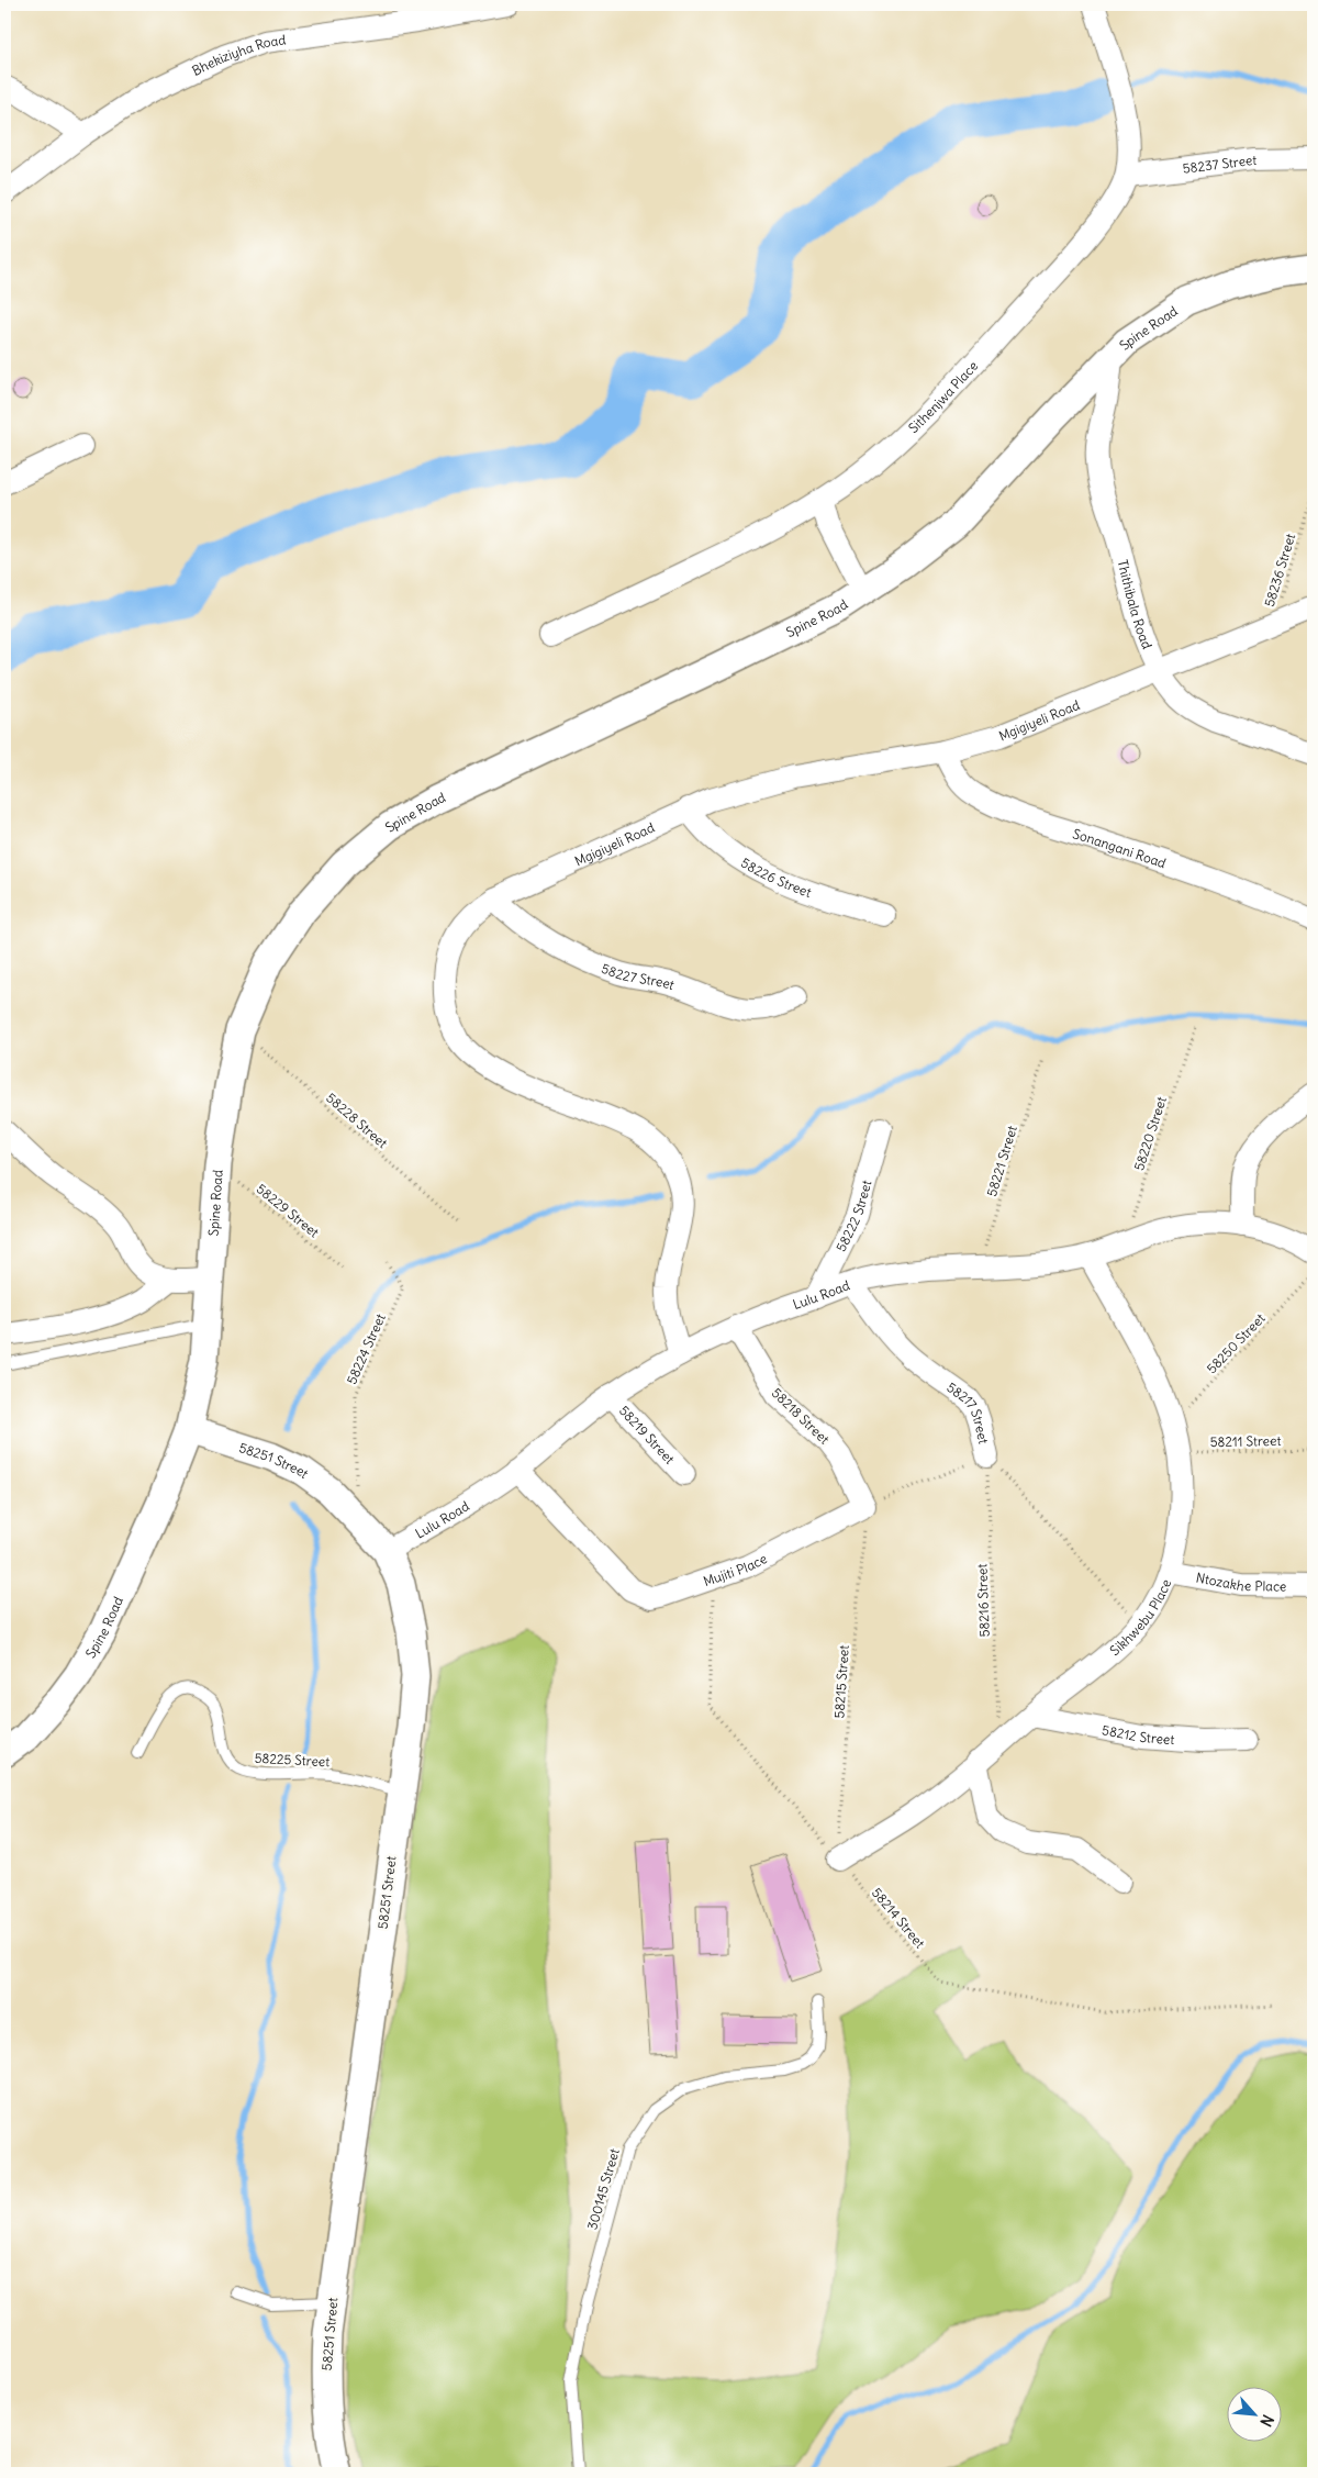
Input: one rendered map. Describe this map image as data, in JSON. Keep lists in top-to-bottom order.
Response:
{
  "streets": {
    "street": [
      "Bhekiziyha Road",
      "58237 Street",
      "Spine Road",
      "Sithenjwa Place",
      "Thithibala Road",
      "Mgigiyeli Road",
      "Sonangani Road",
      "58226 Street",
      "58227 Street",
      "58222 Street",
      "Lulu Road",
      "58218 Street",
      "58217 Street",
      "58219 Street",
      "58251 Street",
      "Mujiti Place",
      "Ntozakhe Place",
      "Sikhwebu Place",
      "58212 Street"
    ],
    "lane": ["58225 Street", "300145 Street"],
    "path": [
      "58236 Street",
      "58228 Street",
      "58220 Street",
      "58221 Street",
      "58229 Street",
      "58250 Street",
      "58224 Street",
      "58211 Street",
      "58216 Street",
      "58215 Street",
      "58214 Street"
    ]
  },
  "crossings": [
    ["58237 Street", "Sithenjwa Place"],
    ["Spine Road", "Thithibala Road"],
    ["Spine Road", "58228 Street"],
    ["Spine Road", "58229 Street"],
    ["Spine Road", "58251 Street"],
    ["58236 Street", "Mgigiyeli Road"],
    ["Thithibala Road", "Mgigiyeli Road"],
    ["Mgigiyeli Road", "Sonangani Road"],
    ["Mgigiyeli Road", "58226 Street"],
    ["Mgigiyeli Road", "58227 Street"],
    ["Mgigiyeli Road", "Lulu Road"],
    ["58220 Street", "Lulu Road"],
    ["58221 Street", "Lulu Road"],
    ["58222 Street", "Lulu Road"],
    ["Lulu Road", "58218 Street"],
    ["Lulu Road", "58217 Street"],
    ["Lulu Road", "58219 Street"],
    ["Lulu Road", "58251 Street"],
    ["Lulu Road", "Mujiti Place"],
    ["Lulu Road", "Sikhwebu Place"],
    ["58250 Street", "Sikhwebu Place"],
    ["58224 Street", "58251 Street"],
    ["58218 Street", "Mujiti Place"],
    ["58218 Street", "58215 Street"],
    ["58217 Street", "58216 Street"],
    ["58217 Street", "Sikhwebu Place"],
    ["58211 Street", "Sikhwebu Place"],
    ["58251 Street", "58225 Street"],
    ["Mujiti Place", "58215 Street"],
    ["Mujiti Place", "58214 Street"],
    ["Ntozakhe Place", "Sikhwebu Place"],
    ["58216 Street", "Sikhwebu Place"],
    ["Sikhwebu Place", "58215 Street"],
    ["Sikhwebu Place", "58212 Street"],
    ["Sikhwebu Place", "58214 Street"],
    ["58215 Street", "58214 Street"]
  ],
  "north": "bottom right"
}
